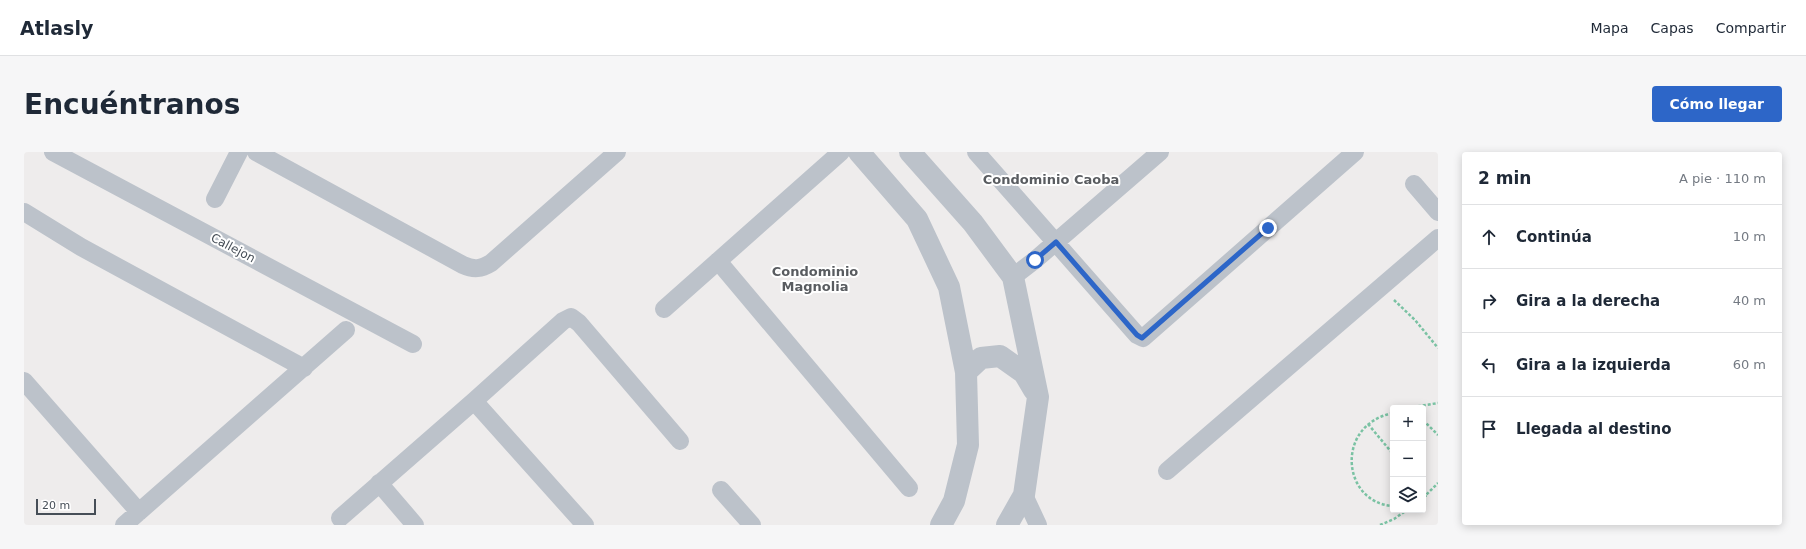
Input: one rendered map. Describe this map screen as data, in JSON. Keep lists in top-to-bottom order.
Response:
{
  "streets": {
    "street": ["Callejon"]
  },
  "districts": ["Condominio Caoba", "Condominio Magnolia"],
  "scale_bar": "20 m",
  "page": {
    "header": "Atlasly",
    "nav": ["Mapa", "Capas", "Compartir"],
    "buttons": "Cómo llegar",
    "title": "Encuéntranos",
    "heading": ["2 min", "A pie · 110 m"],
    "list": [
      ["Continúa", "10 m"],
      ["Gira a la derecha", "40 m"],
      ["Gira a la izquierda", "60 m"],
      "Llegada al destino"
    ],
    "map_buttons": ["+", "−"],
    "scale": "20 m"
  }
}
